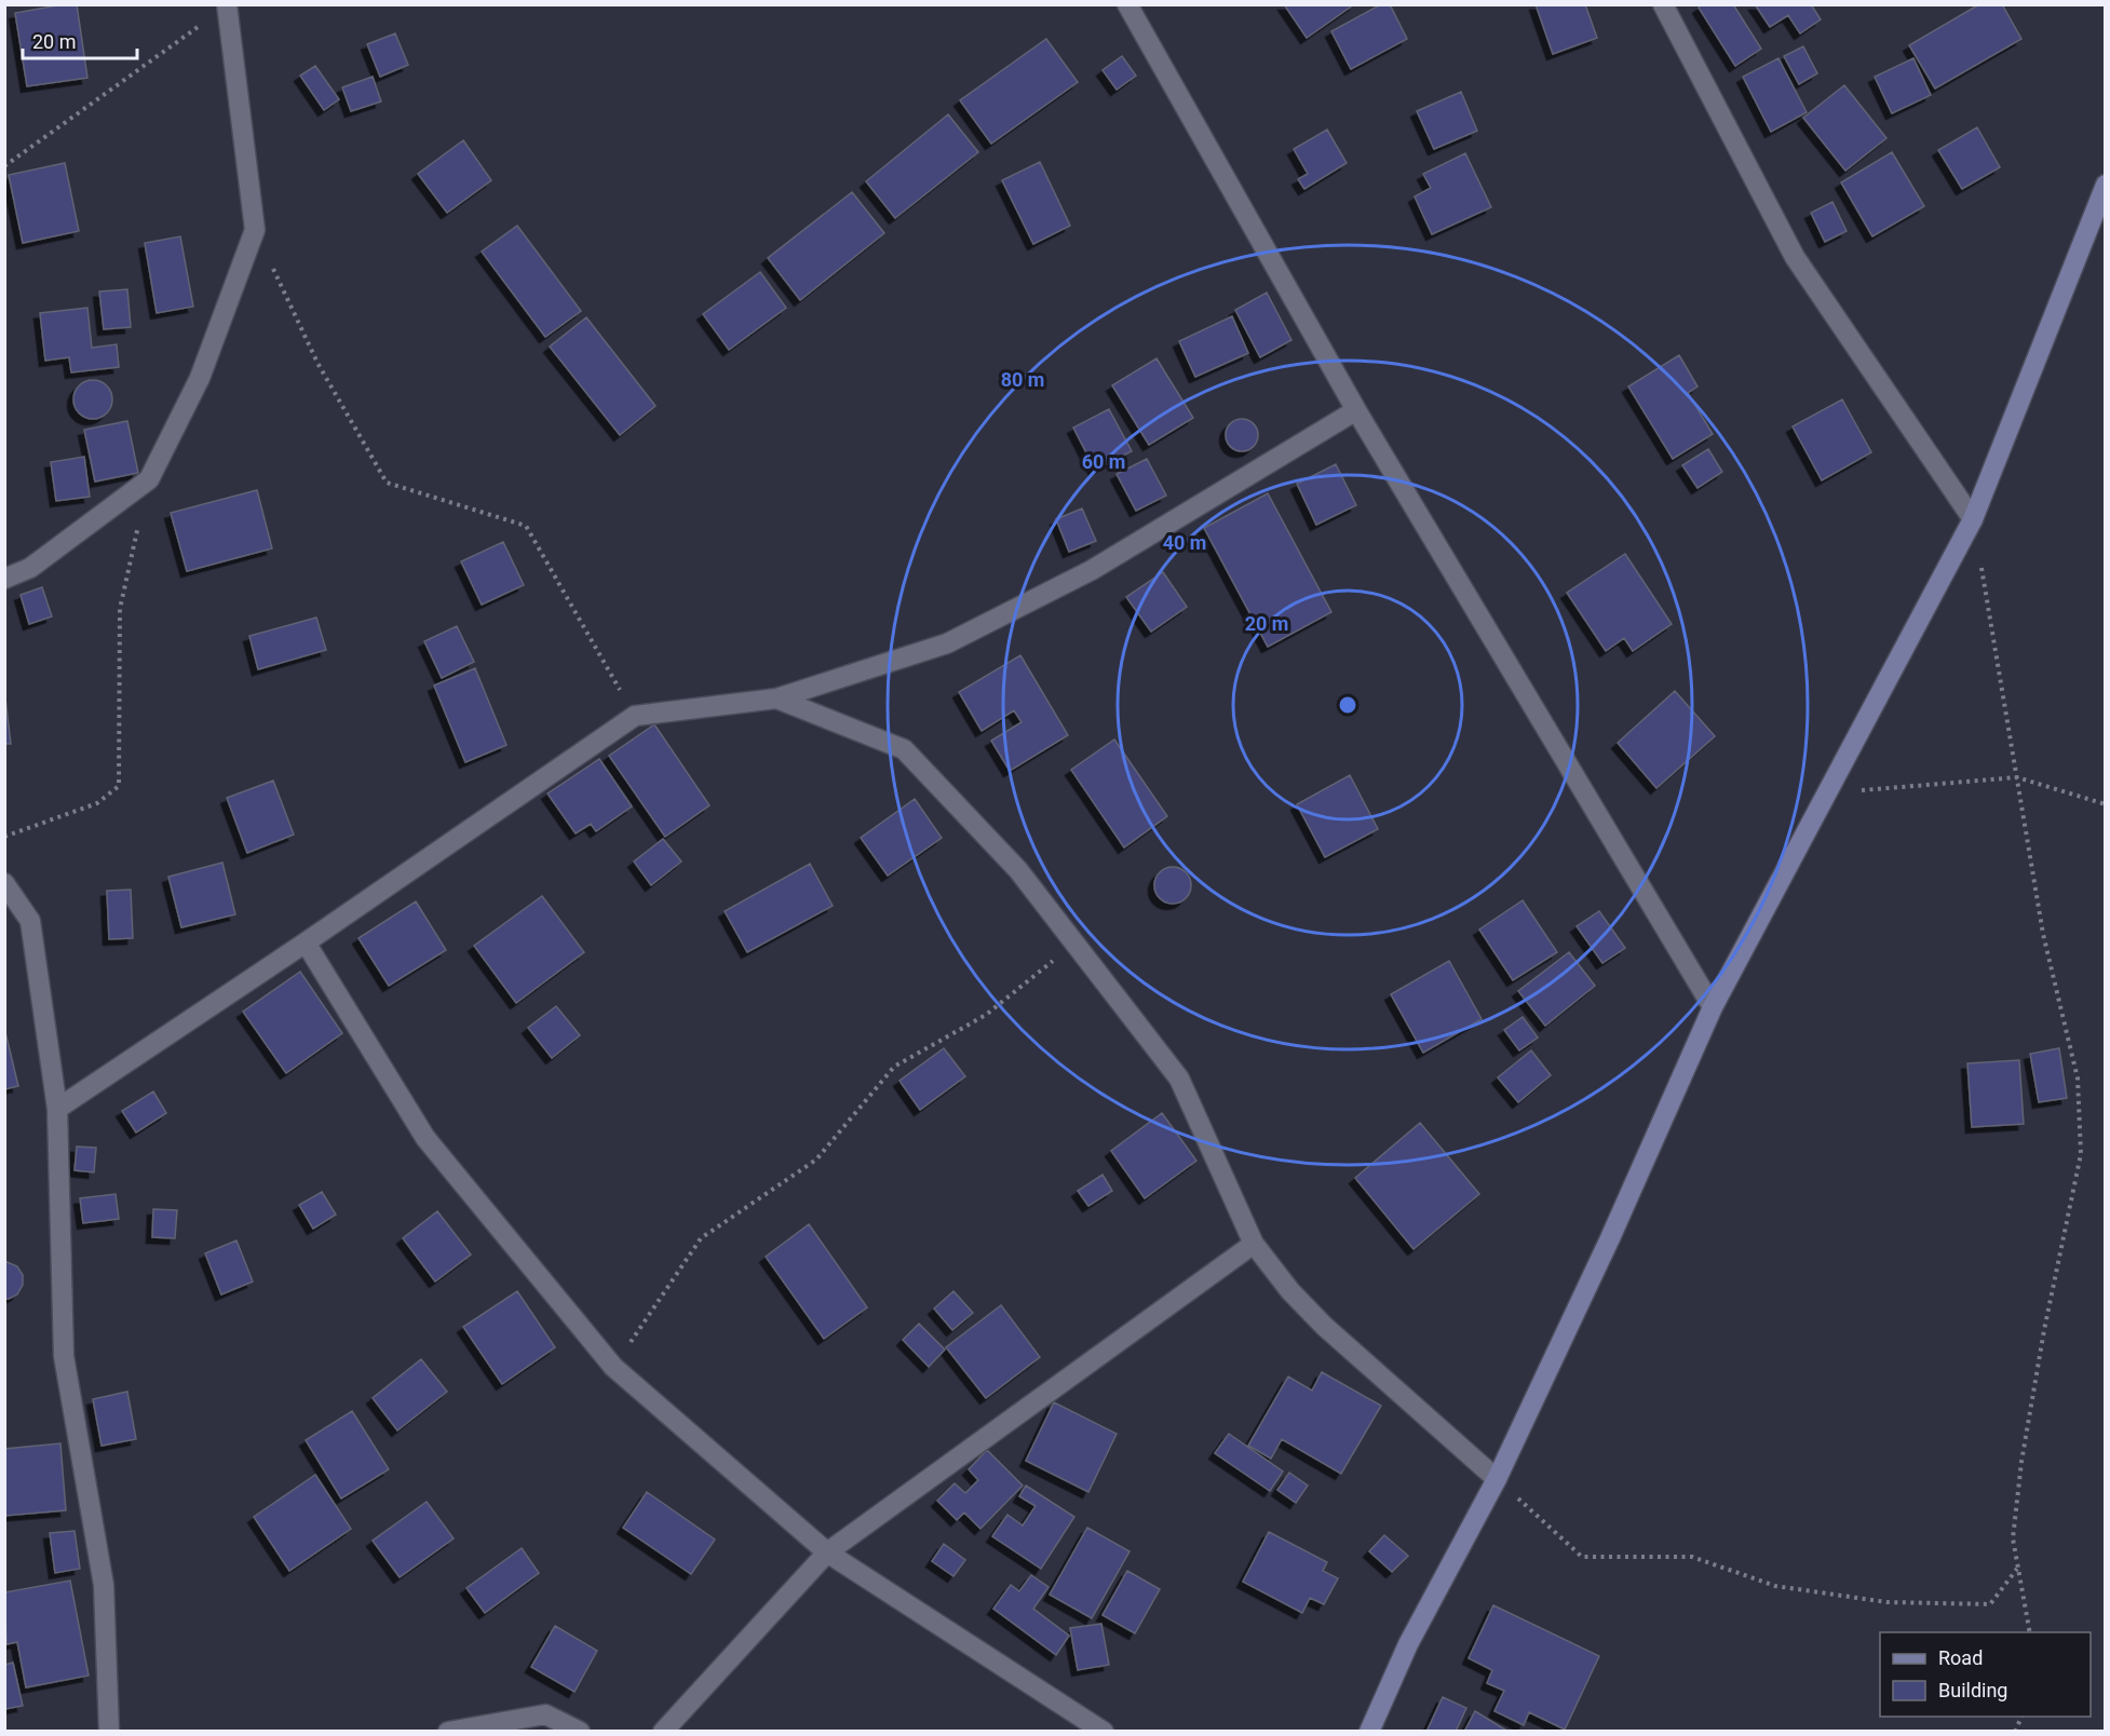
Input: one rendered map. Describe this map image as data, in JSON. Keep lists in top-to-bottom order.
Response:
{
  "legend": ["Road", "Building"],
  "scale_bar": "20 m",
  "rings": [
    "80 m",
    "60 m",
    "40 m",
    "20 m"
  ]
}
